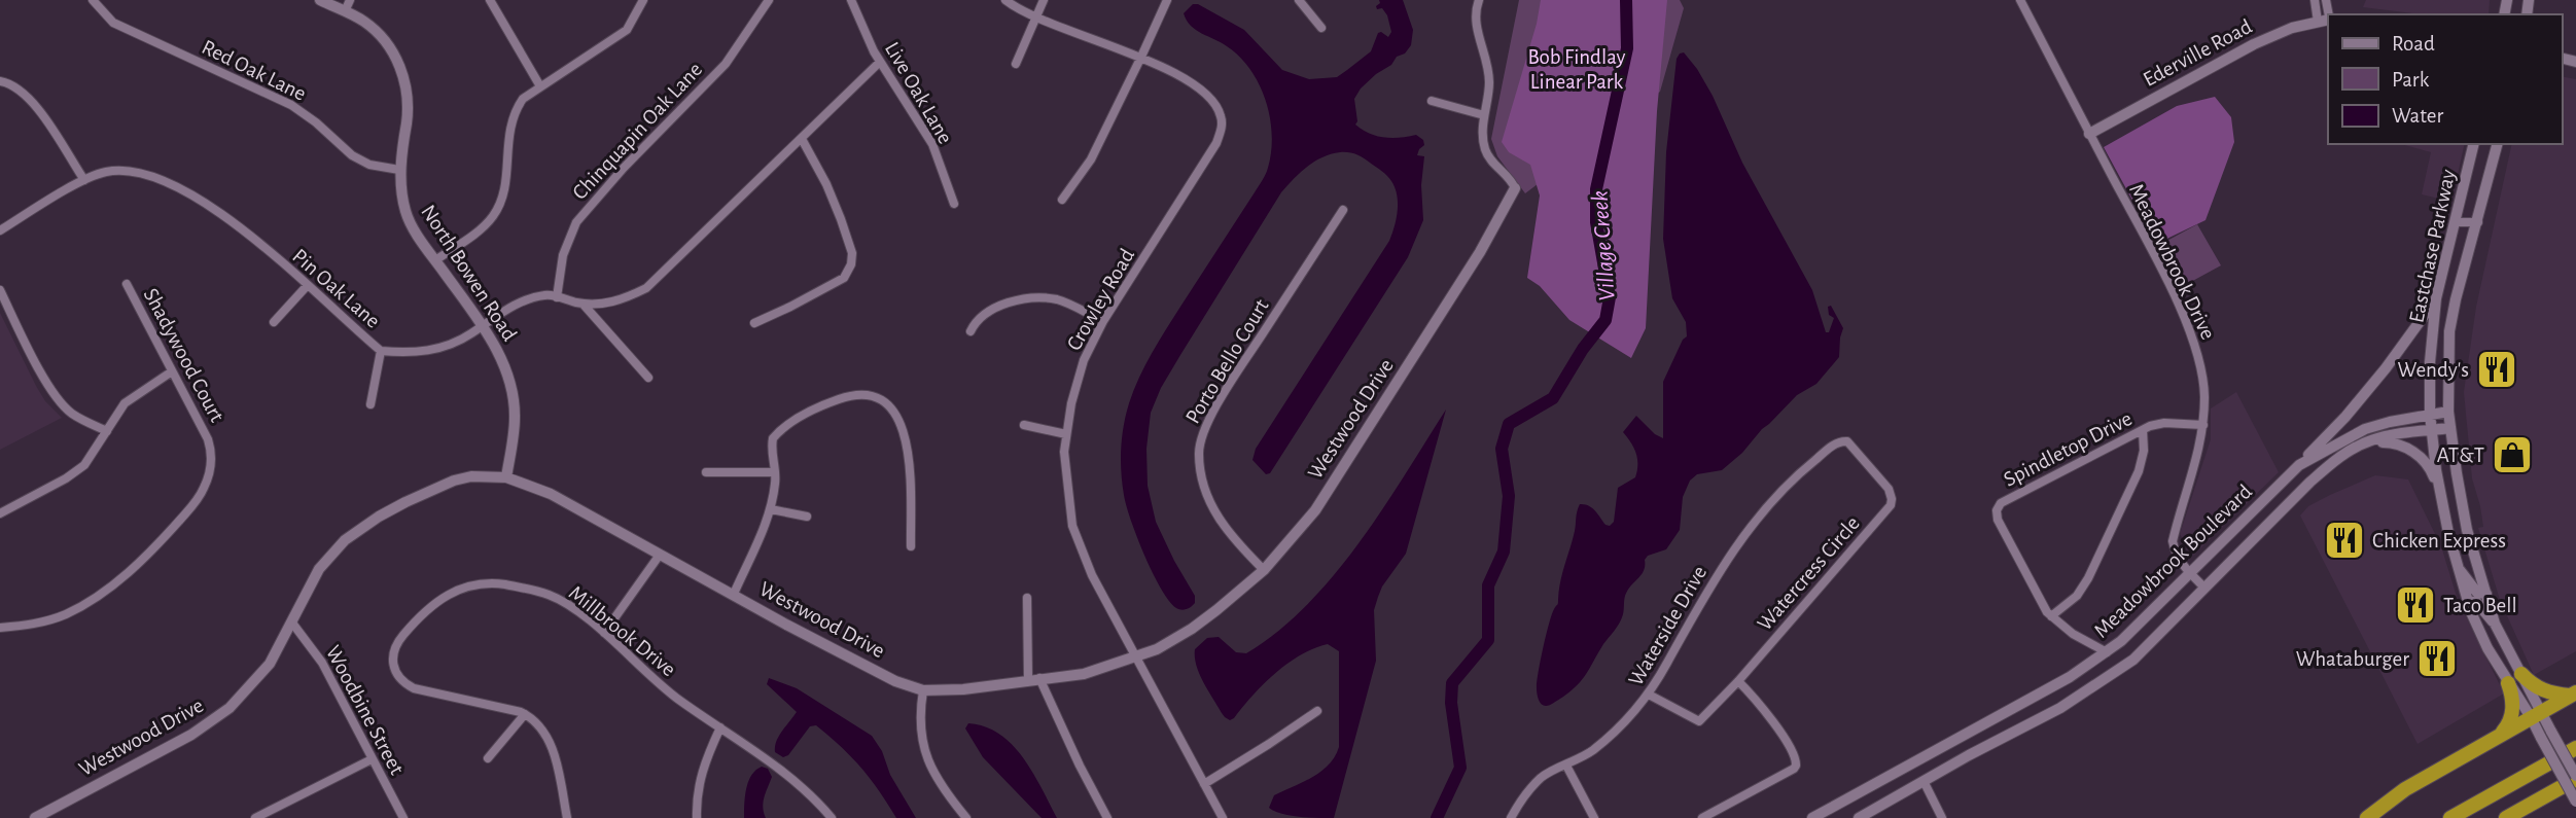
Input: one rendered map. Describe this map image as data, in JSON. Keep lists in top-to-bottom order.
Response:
{
  "streets": {
    "main road": [
      "Ederville Road",
      "Eastchase Parkway",
      "North Bowen Road",
      "Westwood Drive",
      "Meadowbrook Boulevard"
    ],
    "street": [
      "Red Oak Lane",
      "Live Oak Lane",
      "Chinquapin Oak Lane",
      "Meadowbrook Drive",
      "Pin Oak Lane",
      "Crowley Road",
      "Shadywood Court",
      "Porto Bello Court",
      "Spindletop Drive",
      "Watercress Circle",
      "Waterside Drive",
      "Millbrook Drive",
      "Woodbine Street"
    ]
  },
  "crossings": [
    ["Ederville Road", "Meadowbrook Drive"],
    ["Red Oak Lane", "North Bowen Road"],
    ["Live Oak Lane", "Pin Oak Lane"],
    ["Chinquapin Oak Lane", "Pin Oak Lane"],
    ["Eastchase Parkway", "Meadowbrook Boulevard"],
    ["Meadowbrook Drive", "Spindletop Drive"],
    ["Meadowbrook Drive", "Meadowbrook Boulevard"],
    ["North Bowen Road", "Pin Oak Lane"],
    ["North Bowen Road", "Westwood Drive"],
    ["Crowley Road", "Westwood Drive"],
    ["Porto Bello Court", "Westwood Drive"],
    ["Westwood Drive", "Woodbine Street"],
    ["Watercress Circle", "Waterside Drive"]
  ],
  "water": ["Village Creek"],
  "parks": ["Bob Findlay Linear Park"],
  "places": {
    "restaurant": [
      "Wendy's",
      "Chicken Express",
      "Taco Bell",
      "Whataburger"
    ],
    "shop": ["AT&T"]
  },
  "legend": ["Road", "Park", "Water"]
}
